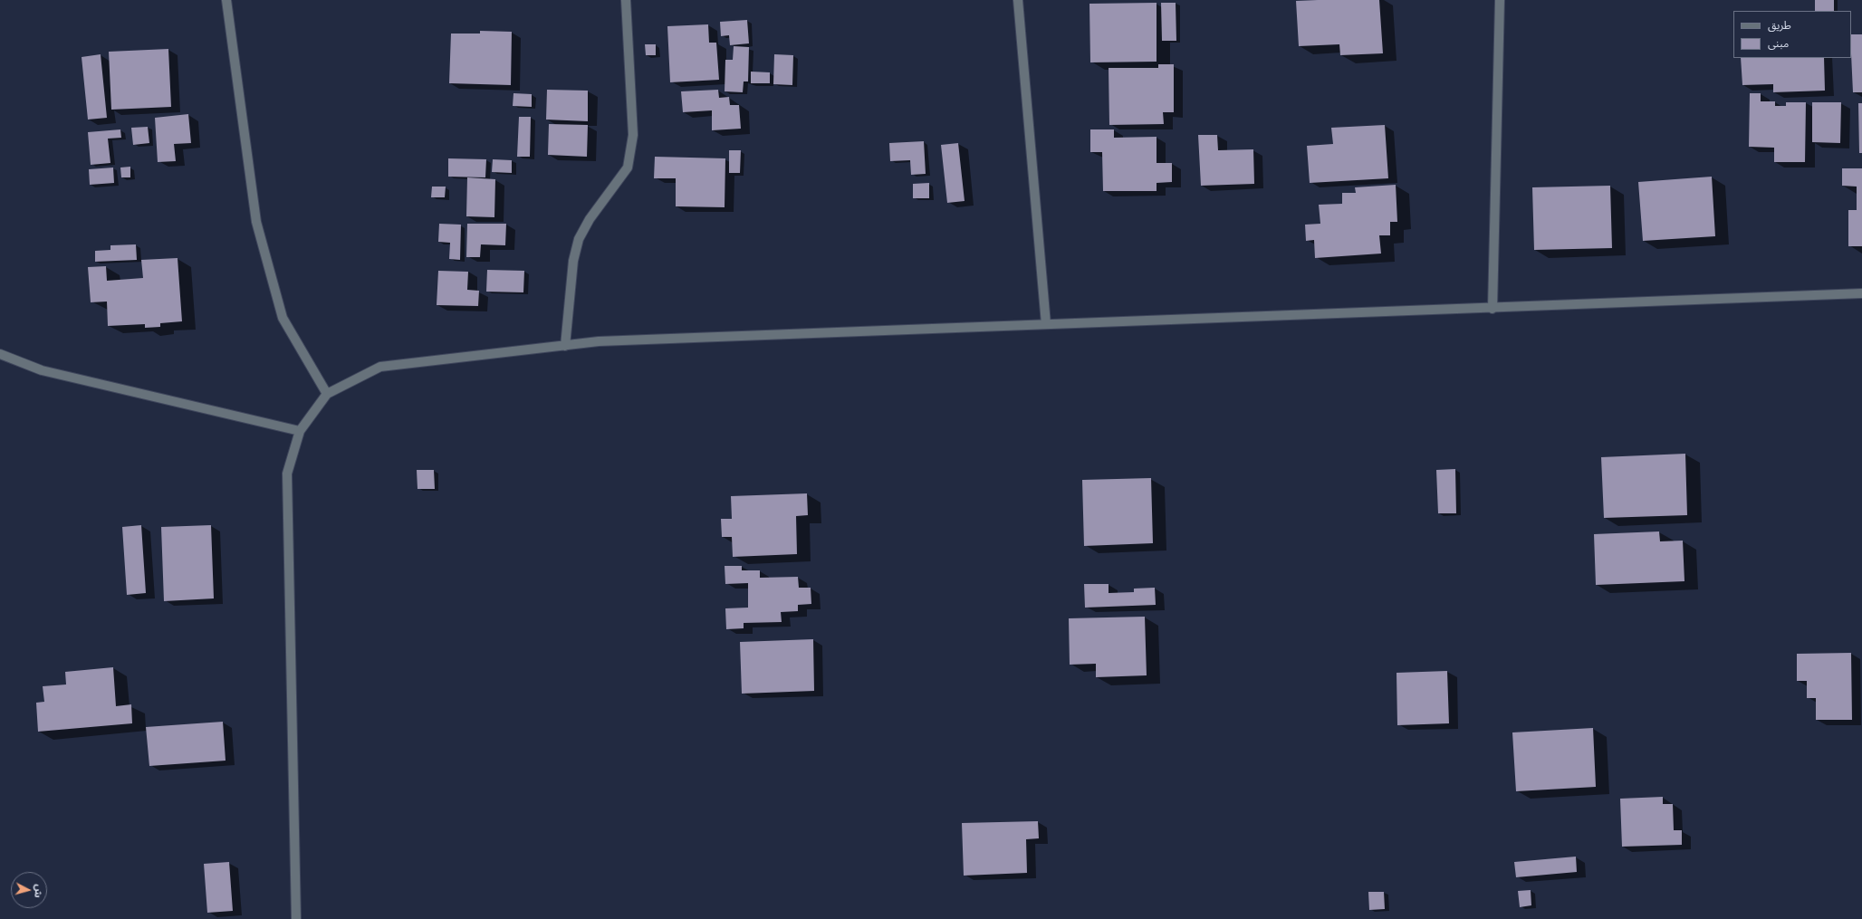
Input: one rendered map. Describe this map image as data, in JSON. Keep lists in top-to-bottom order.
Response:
{
  "legend": ["طريق", "مبنى"],
  "north": "right"
}
